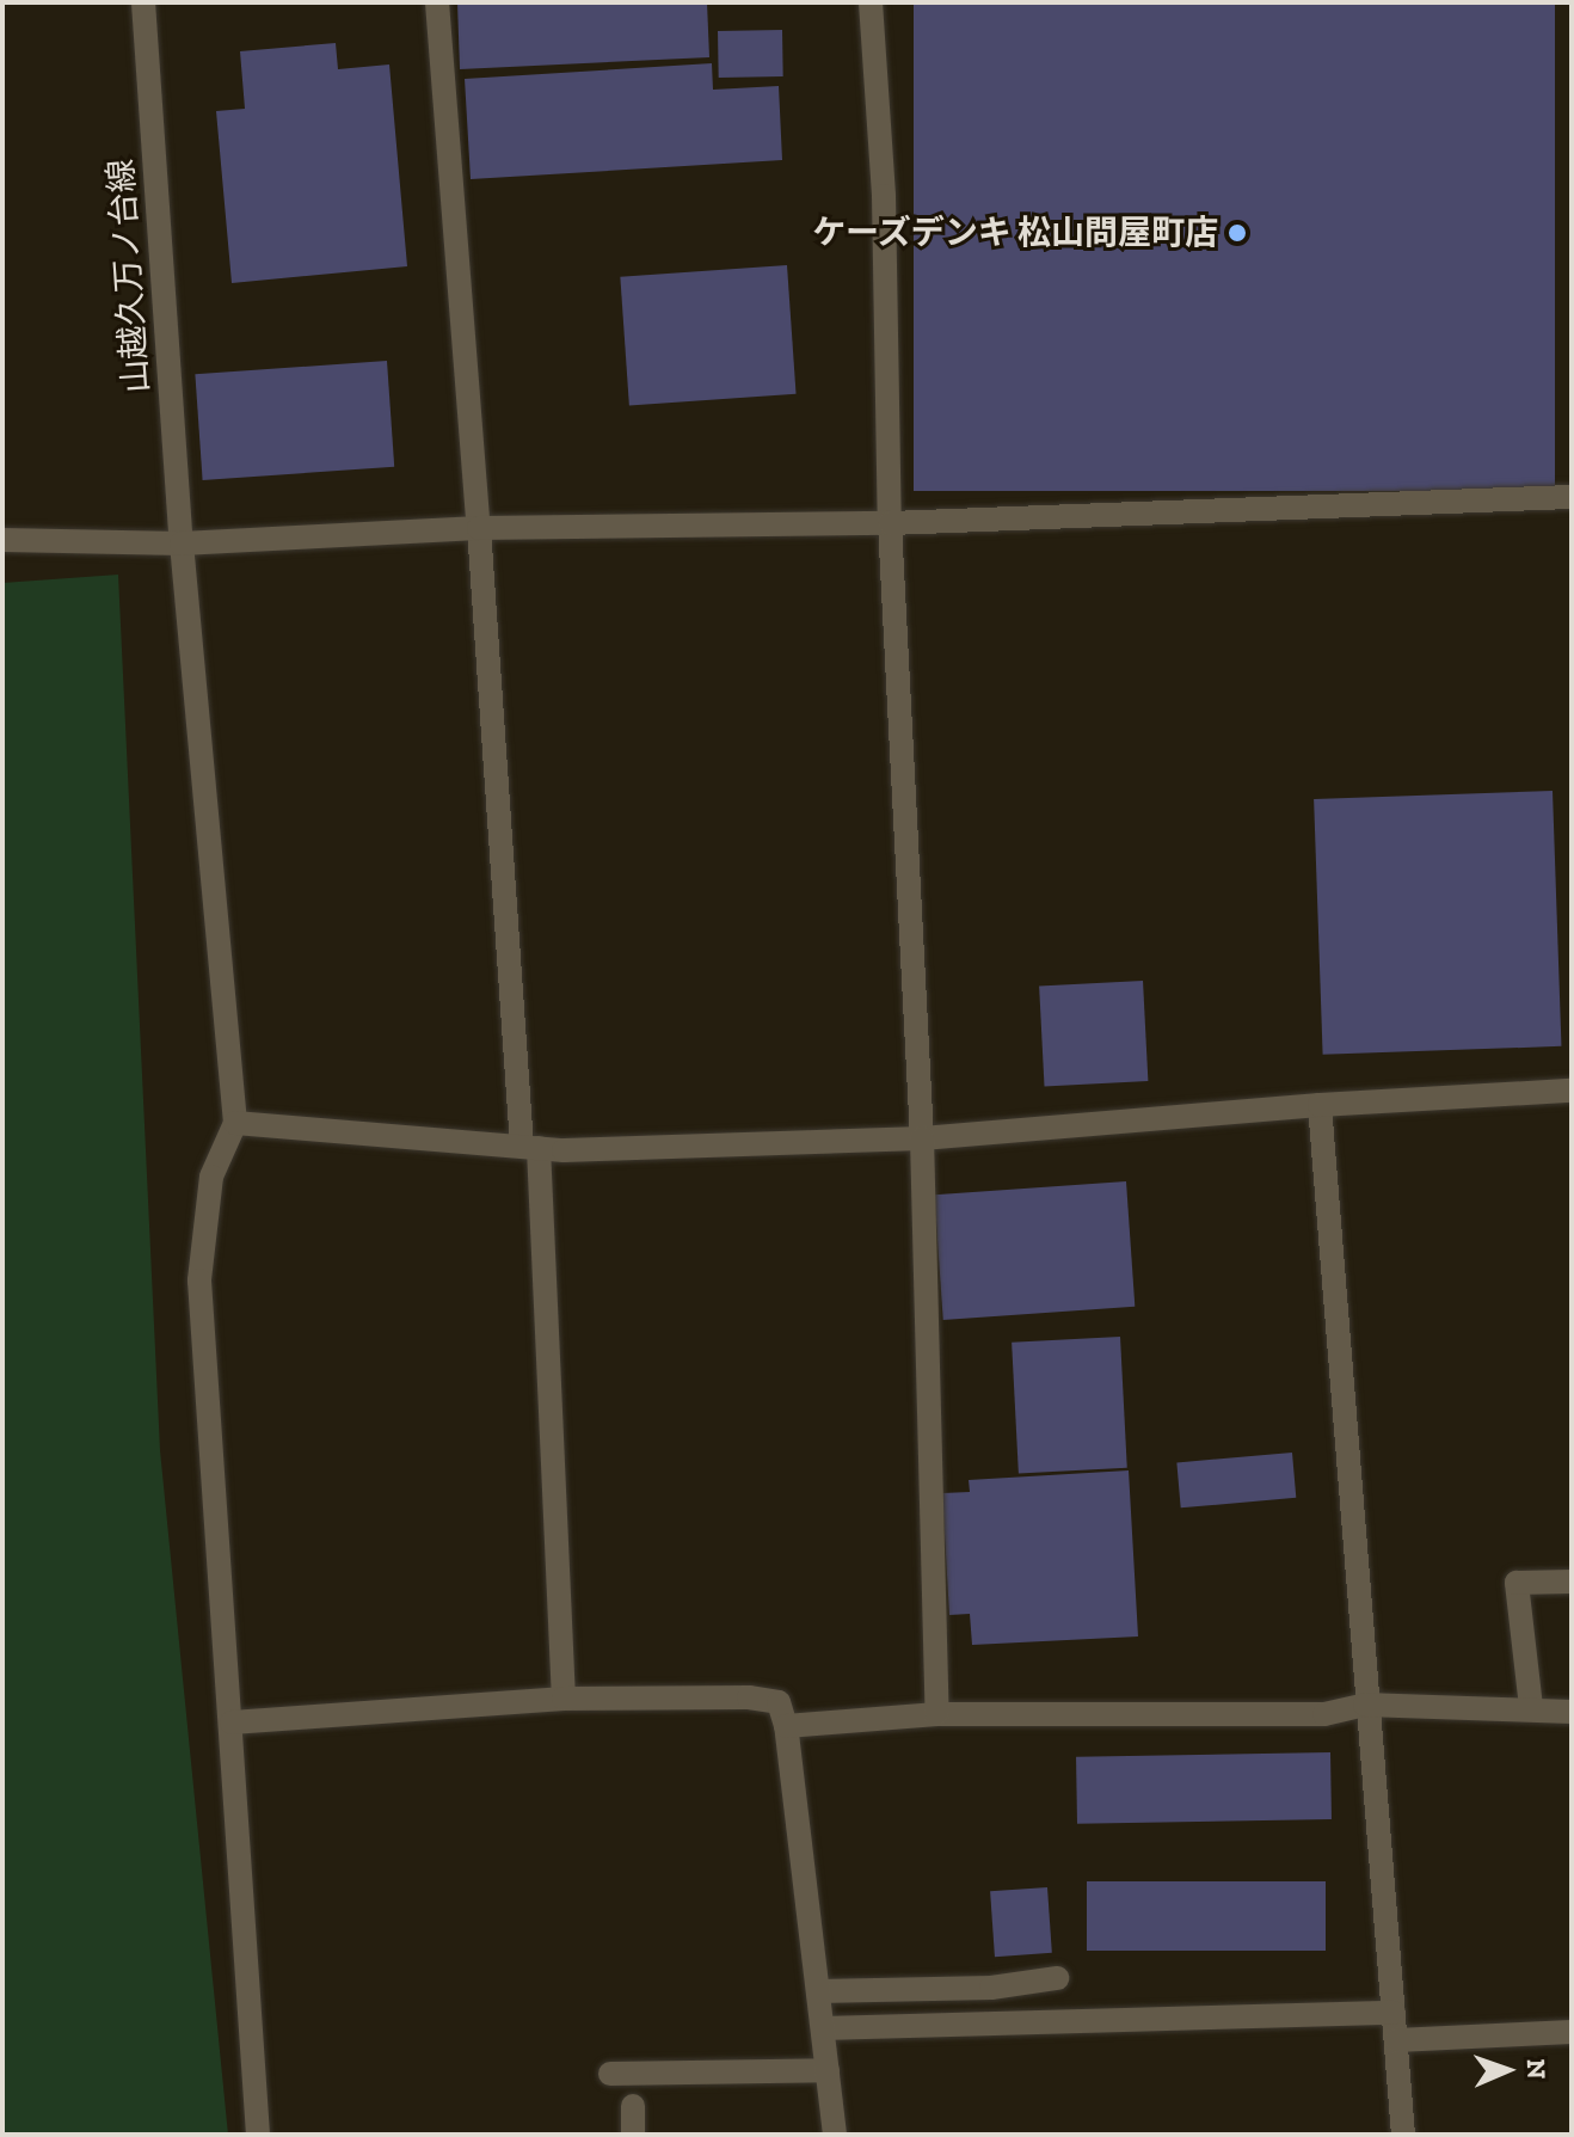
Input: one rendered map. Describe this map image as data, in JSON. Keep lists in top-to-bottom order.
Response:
{
  "streets": {
    "street": ["山越久万ノ台線"]
  },
  "places": ["ケーズデンキ 松山問屋町店"],
  "north": "right"
}
